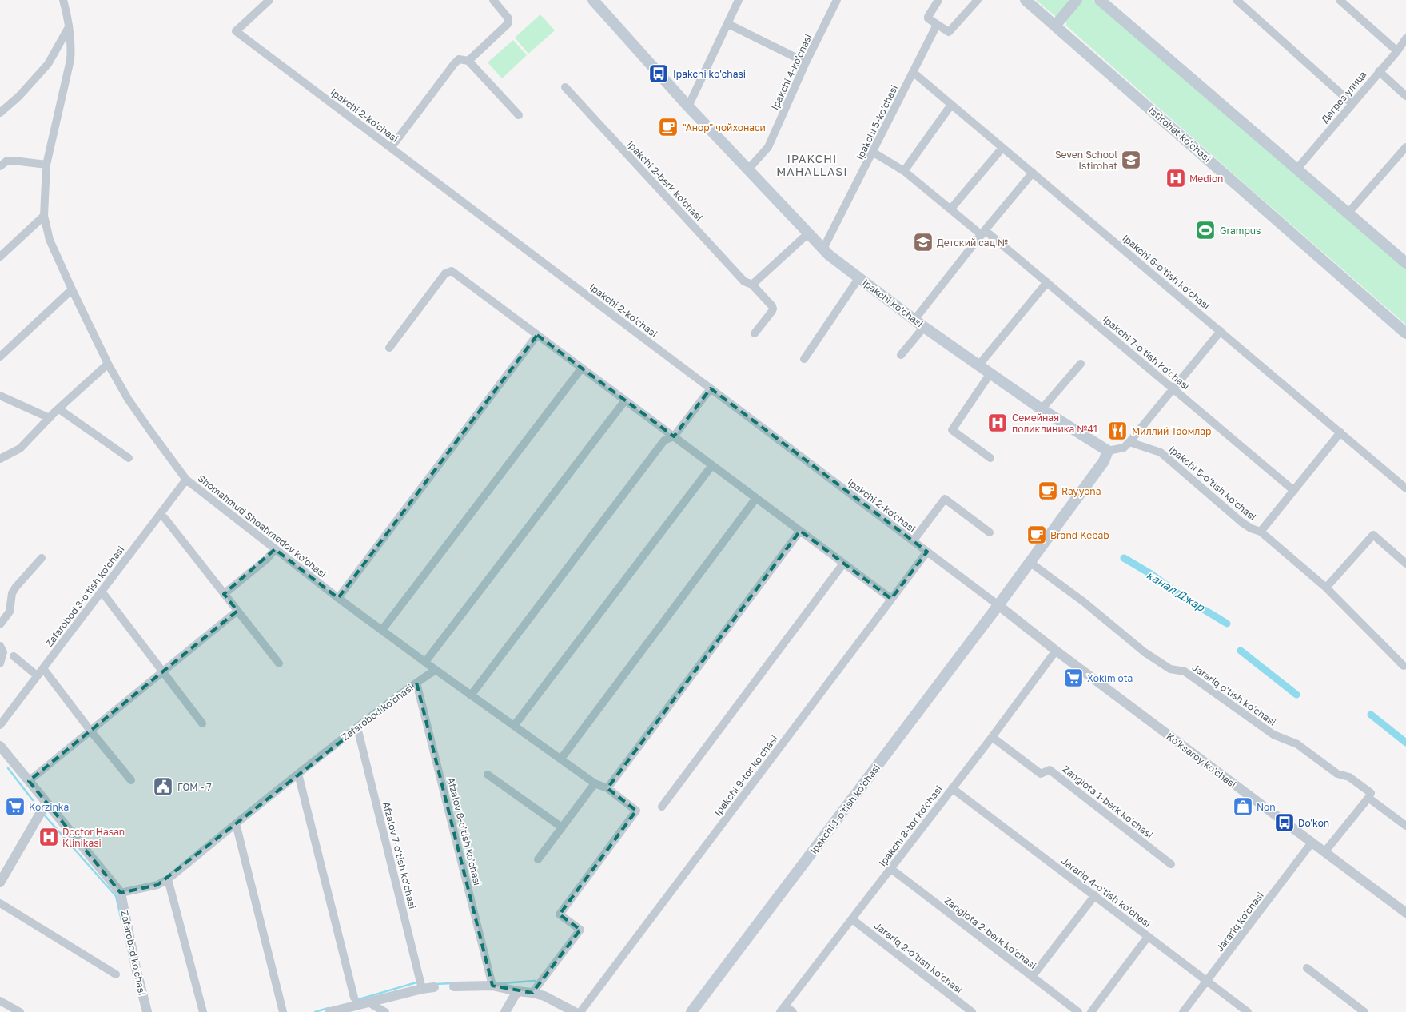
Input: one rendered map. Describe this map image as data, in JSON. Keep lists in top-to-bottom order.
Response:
{
  "streets": {
    "main road": ["Istirohat ko'chasi", "Ipakchi ko'chasi", "Ipakchi 1-o'tish ko'chasi"],
    "street": [
      "Ipakchi 4-ko'chasi",
      "Дегрез улица",
      "Ipakchi 2-ko'chasi",
      "Ipakchi 5-ko'chasi",
      "Ipakchi 2-berk ko'chasi",
      "Ipakchi 6-o'tish ko'chasi",
      "Ipakchi 7-o'tish ko'chasi",
      "Ipakchi 5-o'tish ko'chasi",
      "Shomahmud Shoahmedov ko'chasi",
      "Zafarobod 3-o'tish ko'chasi",
      "Jarariq o'tish ko'chasi",
      "Zafarobod ko'chasi",
      "Ko'ksaroy ko'chasi",
      "Ipakchi 9-tor ko'chasi",
      "Zangiota 1-berk ko'chasi",
      "Ipakchi 8-tor ko'chasi",
      "Afzalov 8-o'tish ko'chasi",
      "Afzalov 7-o'tish ko'chasi",
      "Jarariq 4-o'tish ko'chasi",
      "Jarariq ko'chasi",
      "Zangiota 2-berk ko'chasi",
      "Jarariq 2-o'tish ko'chasi"
    ]
  },
  "crossings": [
    ["Ipakchi 4-ko'chasi", "Ipakchi ko'chasi"],
    ["Ipakchi 2-ko'chasi", "Ko'ksaroy ko'chasi"],
    ["Ipakchi 2-ko'chasi", "Ipakchi 9-tor ko'chasi"],
    ["Ipakchi 2-ko'chasi", "Ipakchi 1-o'tish ko'chasi"],
    ["Ipakchi 5-ko'chasi", "Ipakchi 6-o'tish ko'chasi"],
    ["Ipakchi 5-ko'chasi", "Ipakchi ko'chasi"],
    ["Ipakchi 5-ko'chasi", "Ipakchi 7-o'tish ko'chasi"],
    ["Ipakchi 6-o'tish ko'chasi", "Ipakchi 5-o'tish ko'chasi"],
    ["Ipakchi 7-o'tish ko'chasi", "Ipakchi 5-o'tish ko'chasi"],
    ["Shomahmud Shoahmedov ko'chasi", "Zafarobod 3-o'tish ko'chasi"],
    ["Shomahmud Shoahmedov ko'chasi", "Zafarobod ko'chasi"],
    ["Zafarobod ko'chasi", "Afzalov 8-o'tish ko'chasi"],
    ["Zafarobod ko'chasi", "Afzalov 7-o'tish ko'chasi"],
    ["Ko'ksaroy ko'chasi", "Ipakchi 1-o'tish ko'chasi"],
    ["Ko'ksaroy ko'chasi", "Ipakchi 8-tor ko'chasi"],
    ["Ko'ksaroy ko'chasi", "Jarariq ko'chasi"],
    ["Zangiota 1-berk ko'chasi", "Ipakchi 8-tor ko'chasi"],
    ["Ipakchi 8-tor ko'chasi", "Jarariq 4-o'tish ko'chasi"],
    ["Ipakchi 8-tor ko'chasi", "Zangiota 2-berk ko'chasi"],
    ["Ipakchi 8-tor ko'chasi", "Jarariq 2-o'tish ko'chasi"],
    ["Jarariq 4-o'tish ko'chasi", "Jarariq ko'chasi"]
  ],
  "districts": ["IPAKCHI MAHALLASI"],
  "water": ["канал Джар"],
  "places": {
    "bus stop": ["Ipakchi ko'chasi", "Do'kon"],
    "cafe": ["\"Анор\" чойхонаси", "Rayyona", "Brand Kebab"],
    "school or university": ["Seven School Istirohat", "Детский сад №"],
    "hospital": ["Medion", "Семейная поликлиника №41", "Doctor Hasan Klinikasi"],
    "sports": ["Grampus"],
    "restaurant": ["Миллий Таомлар"],
    "supermarket": ["Xokim ota", "Korzinka"],
    "public building": ["ГОМ - 7"],
    "shop": ["Non"]
  }
}
